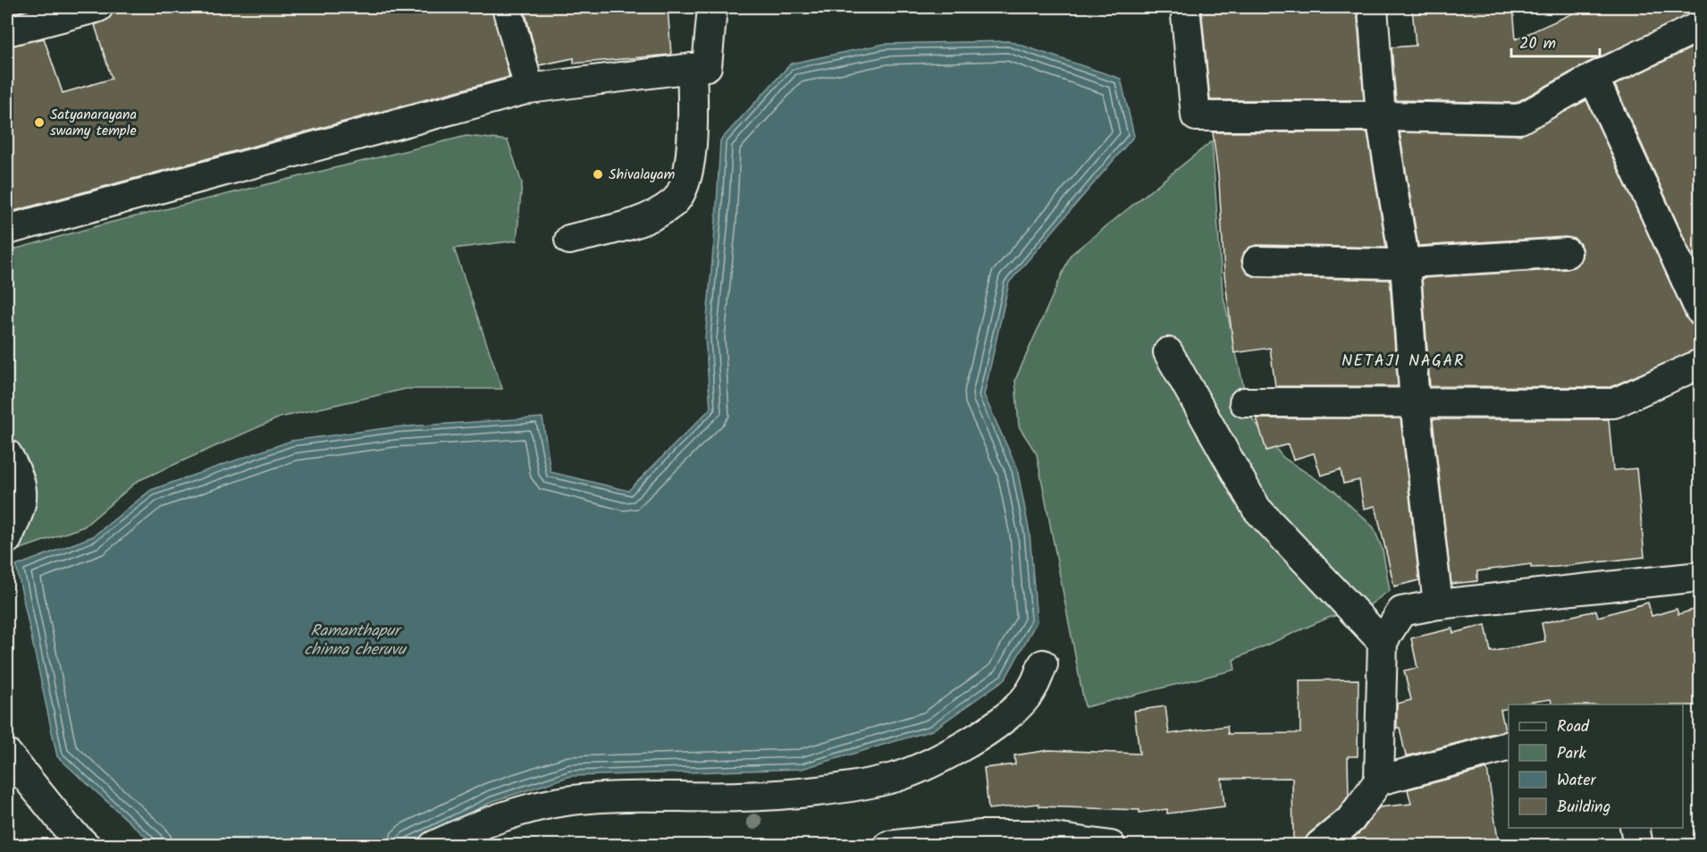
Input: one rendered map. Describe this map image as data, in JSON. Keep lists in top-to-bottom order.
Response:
{
  "districts": ["NETAJI NAGAR"],
  "water": ["Ramanthapur chinna cheruvu"],
  "places": ["Satyanarayana swamy temple", "Shivalayam"],
  "legend": [
    "Road",
    "Park",
    "Water",
    "Building"
  ],
  "scale_bar": "20 m"
}
